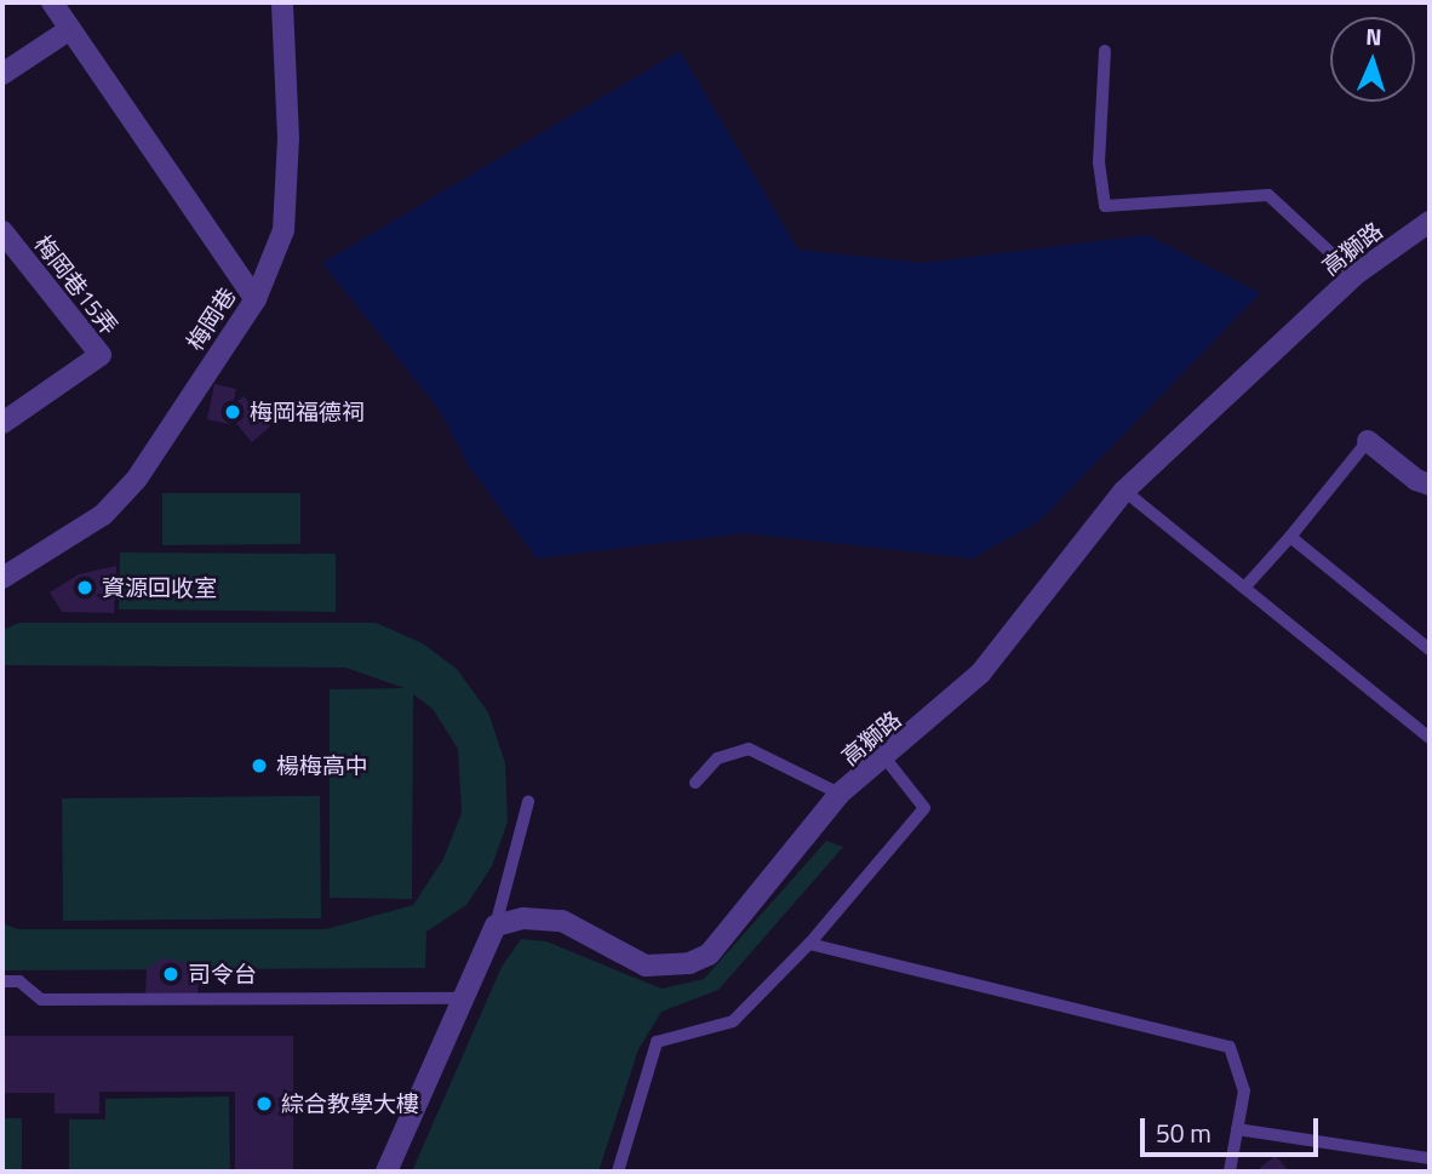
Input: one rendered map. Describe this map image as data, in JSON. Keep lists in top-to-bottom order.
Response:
{
  "streets": {
    "street": ["高獅路", "梅岡巷15弄", "梅岡巷"]
  },
  "places": [
    "梅岡福德祠",
    "資源回收室",
    "楊梅高中",
    "司令台",
    "綜合教學大樓"
  ],
  "scale_bar": "50 m",
  "north": "top"
}
